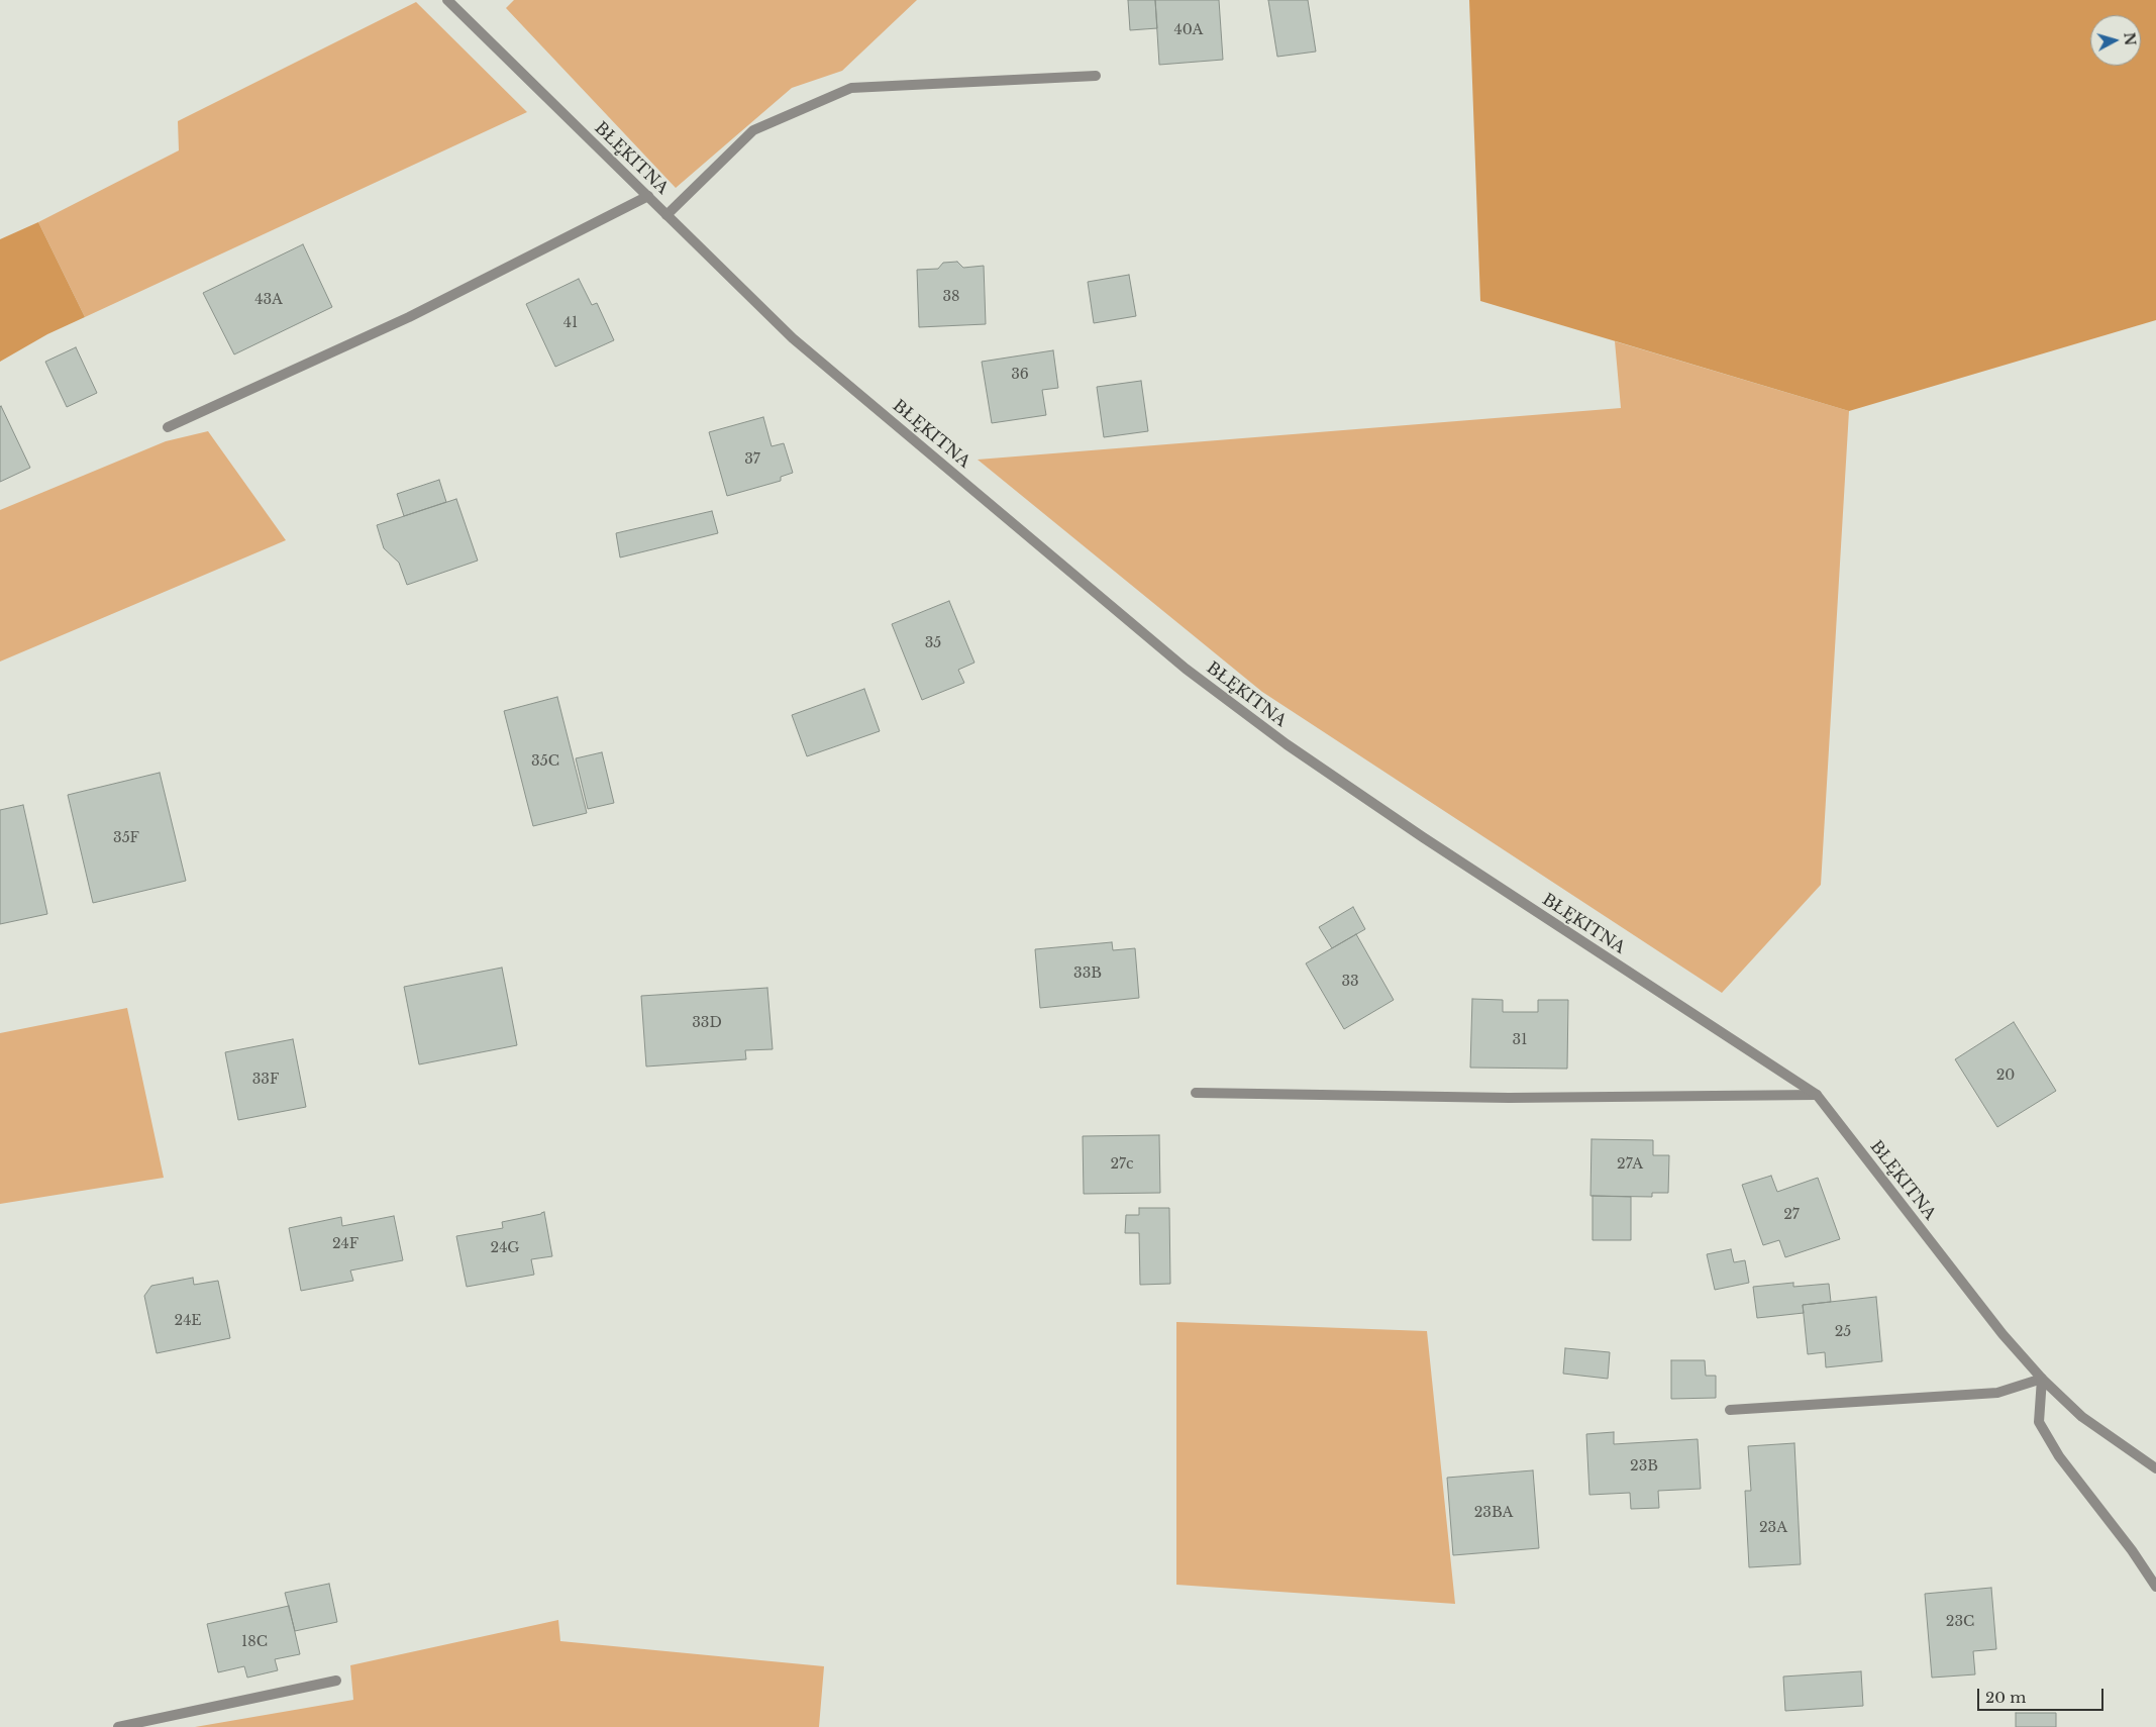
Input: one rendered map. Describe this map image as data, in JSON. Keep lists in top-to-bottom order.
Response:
{
  "streets": {
    "street": ["BŁĘKITNA"]
  },
  "house_numbers": [
    "40A",
    "38",
    "43A",
    "41",
    "36",
    "37",
    "35",
    "35C",
    "35F",
    "33B",
    "33",
    "33D",
    "31",
    "20",
    "33F",
    "27c",
    "27A",
    "27",
    "24F",
    "24G",
    "24E",
    "25",
    "23B",
    "23BA",
    "23A",
    "23C",
    "18C"
  ],
  "scale_bar": "20 m",
  "north": "right"
}
